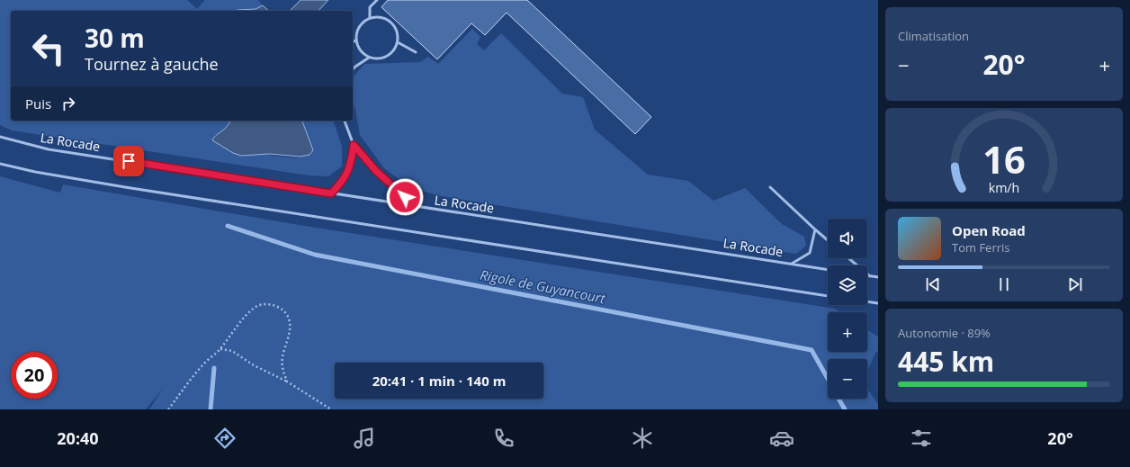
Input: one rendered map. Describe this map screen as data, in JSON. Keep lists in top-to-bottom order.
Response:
{
  "streets": {
    "lane": ["La Rocade"]
  },
  "water": ["Rigole de Guyancourt"],
  "page": {
    "tile": [
      "Climatisation",
      ["Autonomie · 89%", "445 km"]
    ],
    "turn": ["30 m", "Tournez à gauche"],
    "heat": ["−", "20°", "+"],
    "then": "Puis",
    "song": ["Open Road", "Tom Ferris"],
    "map_buttons": ["+", "−"],
    "limit": "20",
    "trip": "20:41 · 1 min · 140 m",
    "tabs": ["20:40", "20°"],
    "gauge": ["16", "km/h"]
  }
}
